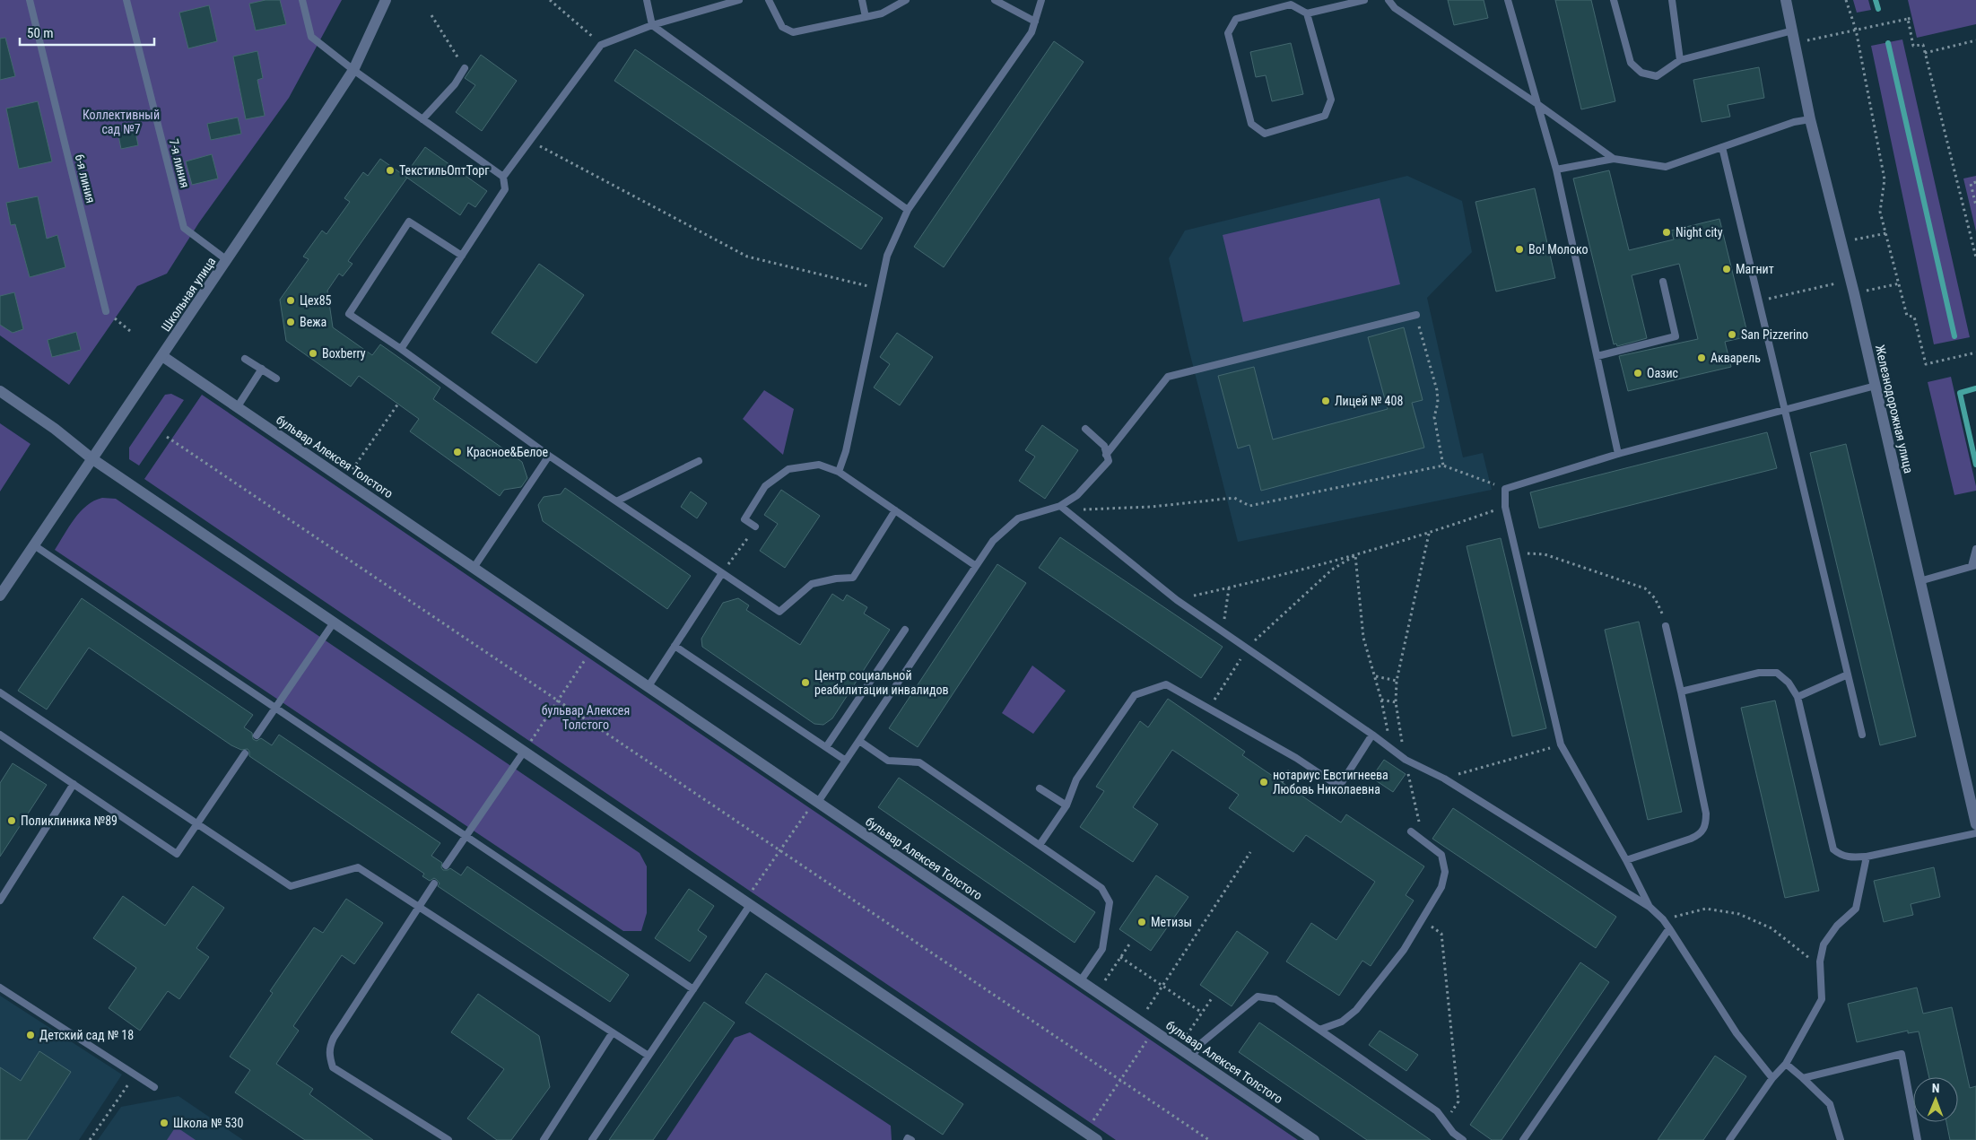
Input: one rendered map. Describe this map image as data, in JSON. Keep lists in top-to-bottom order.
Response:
{
  "streets": {
    "street": ["Школьная улица", "Железнодорожная улица", "бульвар Алексея Толстого"],
    "lane": ["7-я линия", "6-я линия"]
  },
  "crossings": [
    ["7-я линия", "Школьная улица"],
    ["Школьная улица", "бульвар Алексея Толстого"]
  ],
  "parks": ["Коллективный сад №7", "бульвар Алексея Толстого"],
  "places": [
    "ТекстильОптТорг",
    "Night city",
    "Во! Молоко",
    "Магнит",
    "Цех85",
    "Вежа",
    "San Pizzerino",
    "Boxberry",
    "Акварель",
    "Оазис",
    "Лицей № 408",
    "Красное&Белое",
    "Центр социальной реабилитации инвалидов",
    "нотариус Евстигнеева Любовь Николаевна",
    "Поликлиника №89",
    "Метизы",
    "Детский сад № 18",
    "Школа № 530"
  ],
  "scale_bar": "50 m",
  "north": "top"
}
